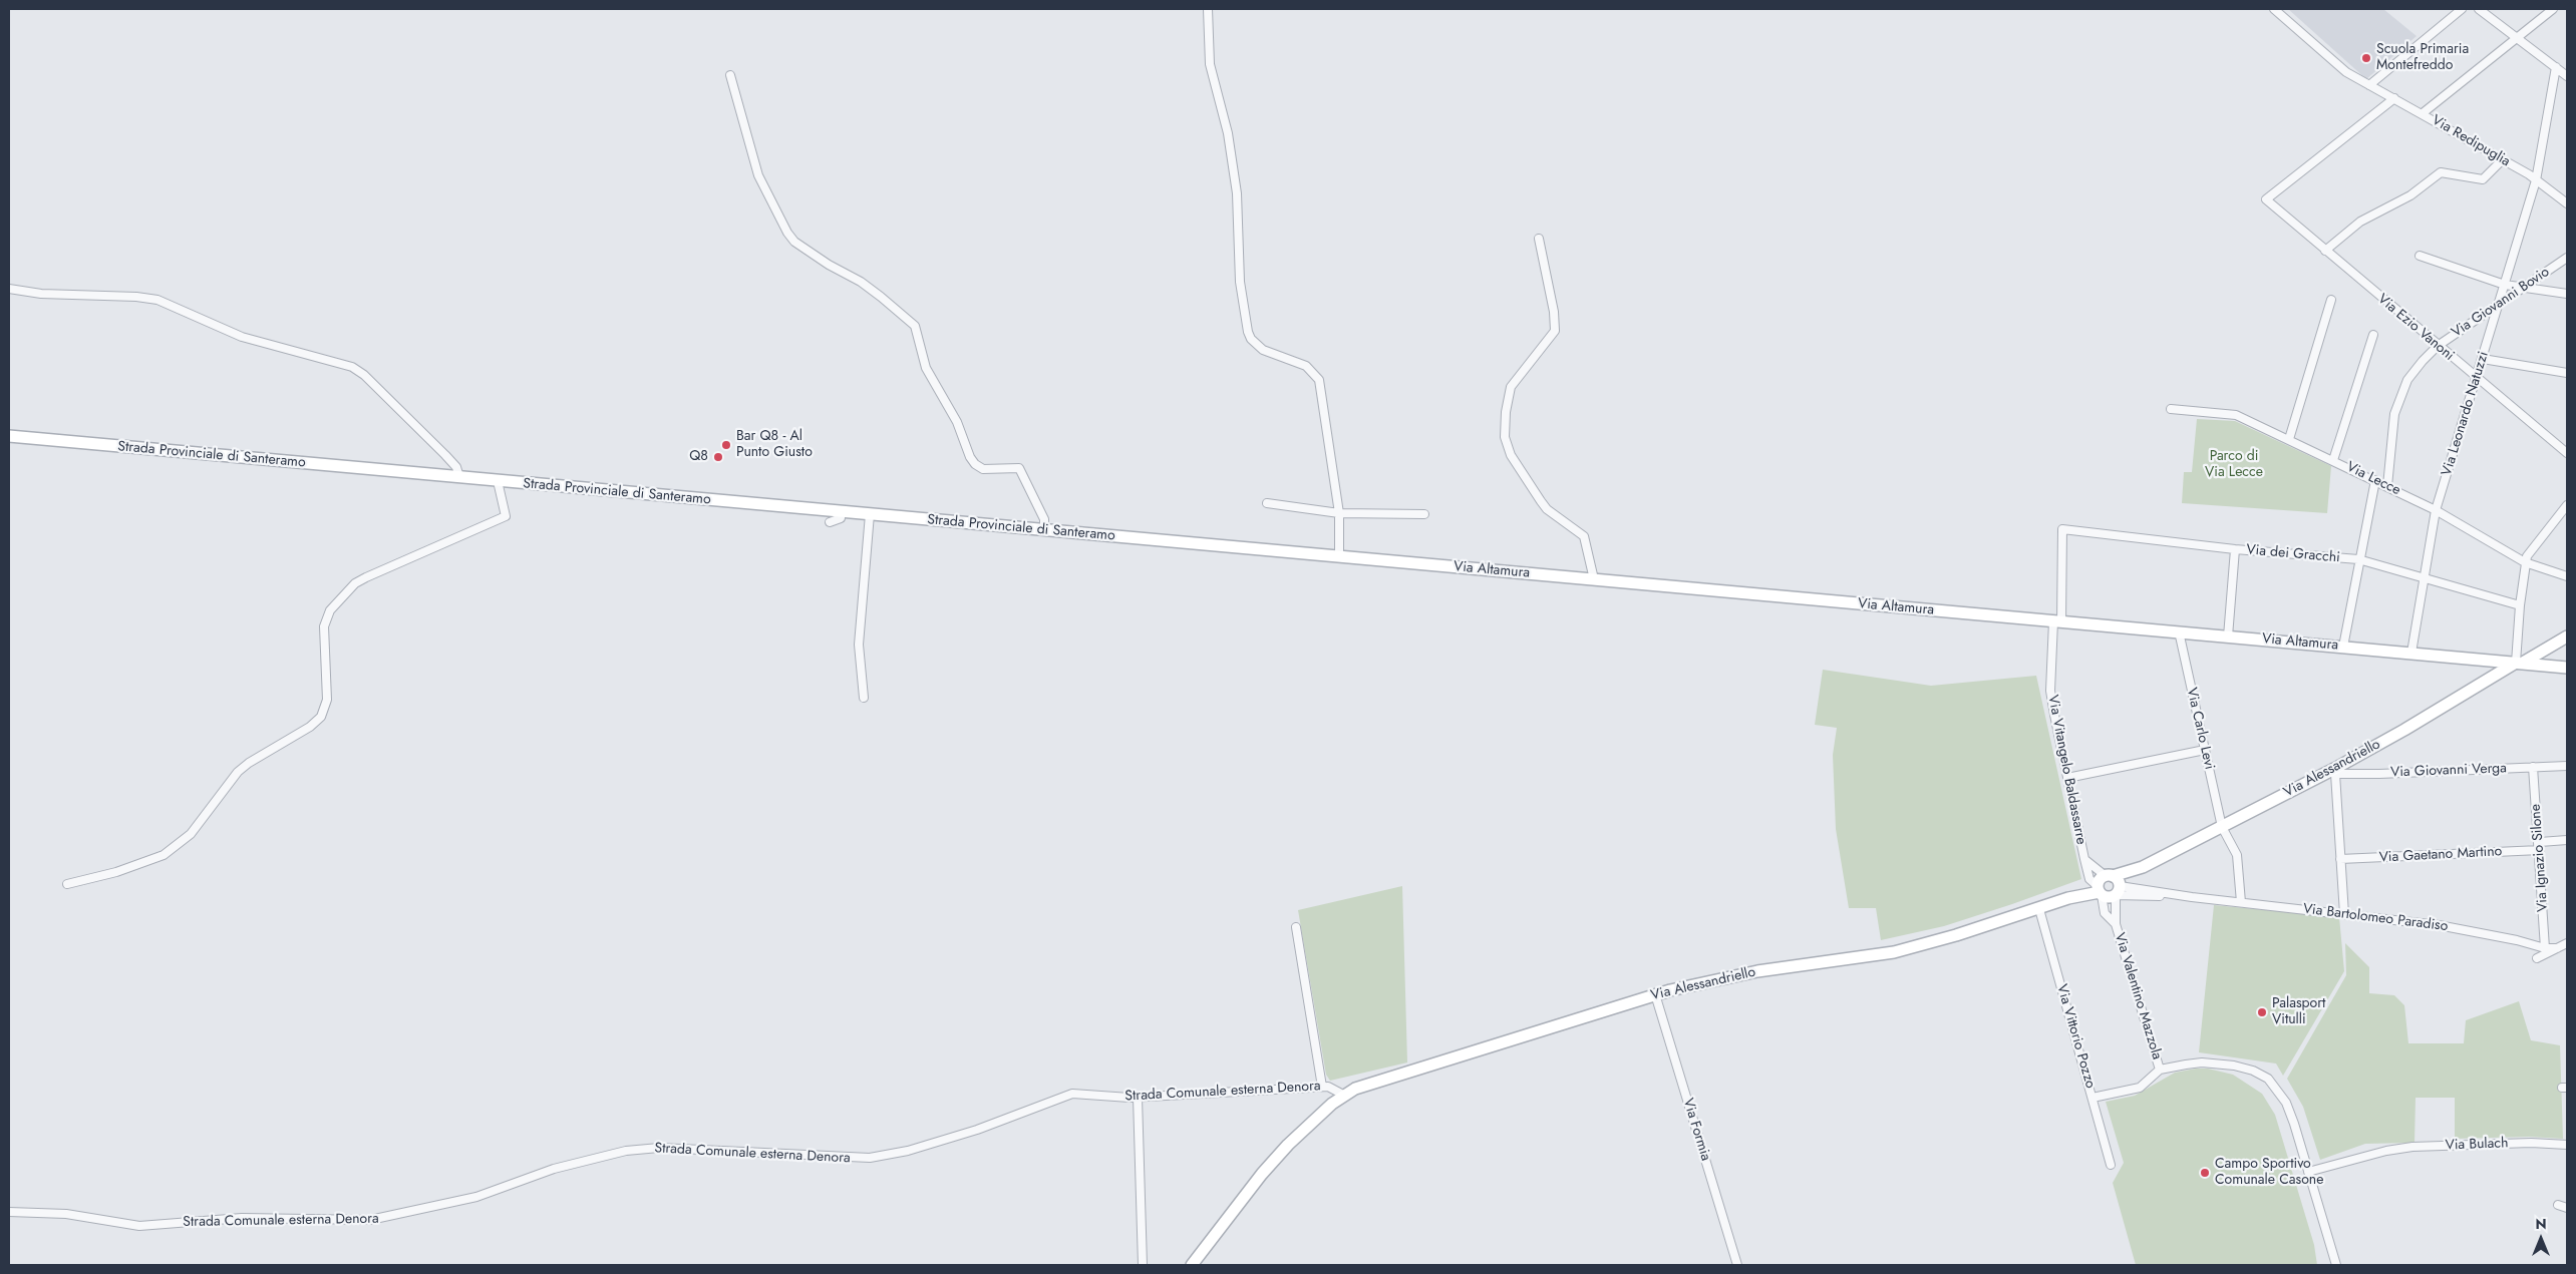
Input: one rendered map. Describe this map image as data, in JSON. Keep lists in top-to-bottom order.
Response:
{
  "streets": {
    "main road": ["Strada Provinciale di Santeramo", "Via Altamura", "Via Alessandriello"],
    "street": [
      "Via Redipuglia",
      "Via Giovanni Bovio",
      "Via Ezio Vanoni",
      "Via Leonardo Natuzzi",
      "Via Lecce",
      "Via dei Gracchi",
      "Via Carlo Levi",
      "Via Vitangelo Baldassarre",
      "Via Giovanni Verga",
      "Via Gaetano Martino",
      "Via Ignazio Silone",
      "Via Bartolomeo Paradiso",
      "Via Valentino Mazzola",
      "Via Vittorio Pozzo",
      "Strada Comunale esterna Denora",
      "Via Formia",
      "Via Bulach"
    ]
  },
  "crossings": [
    ["Via Redipuglia", "Via Ezio Vanoni"],
    ["Via Redipuglia", "Via Leonardo Natuzzi"],
    ["Via Giovanni Bovio", "Via Ezio Vanoni"],
    ["Via Giovanni Bovio", "Via Leonardo Natuzzi"],
    ["Via Giovanni Bovio", "Via Lecce"],
    ["Via Ezio Vanoni", "Via Leonardo Natuzzi"],
    ["Via Leonardo Natuzzi", "Via Lecce"],
    ["Via Leonardo Natuzzi", "Via dei Gracchi"],
    ["Via Leonardo Natuzzi", "Via Altamura"],
    ["Strada Provinciale di Santeramo", "Via Altamura"],
    ["Via dei Gracchi", "Via Vitangelo Baldassarre"],
    ["Via Altamura", "Via Carlo Levi"],
    ["Via Altamura", "Via Alessandriello"],
    ["Via Altamura", "Via Vitangelo Baldassarre"],
    ["Via Carlo Levi", "Via Alessandriello"],
    ["Via Carlo Levi", "Via Bartolomeo Paradiso"],
    ["Via Alessandriello", "Via Vitangelo Baldassarre"],
    ["Via Alessandriello", "Via Giovanni Verga"],
    ["Via Alessandriello", "Via Bartolomeo Paradiso"],
    ["Via Alessandriello", "Via Valentino Mazzola"],
    ["Via Alessandriello", "Via Vittorio Pozzo"],
    ["Via Alessandriello", "Strada Comunale esterna Denora"],
    ["Via Alessandriello", "Via Formia"],
    ["Via Vitangelo Baldassarre", "Via Bartolomeo Paradiso"],
    ["Via Vitangelo Baldassarre", "Via Valentino Mazzola"],
    ["Via Giovanni Verga", "Via Ignazio Silone"],
    ["Via Gaetano Martino", "Via Ignazio Silone"],
    ["Via Ignazio Silone", "Via Bartolomeo Paradiso"],
    ["Via Bartolomeo Paradiso", "Via Valentino Mazzola"]
  ],
  "parks": ["Parco di Via Lecce"],
  "places": [
    "Scuola Primaria Montefreddo",
    "Bar Q8 - Al Punto Giusto",
    "Q8",
    "Palasport Vitulli",
    "Campo Sportivo Comunale Casone"
  ],
  "north": "top"
}
